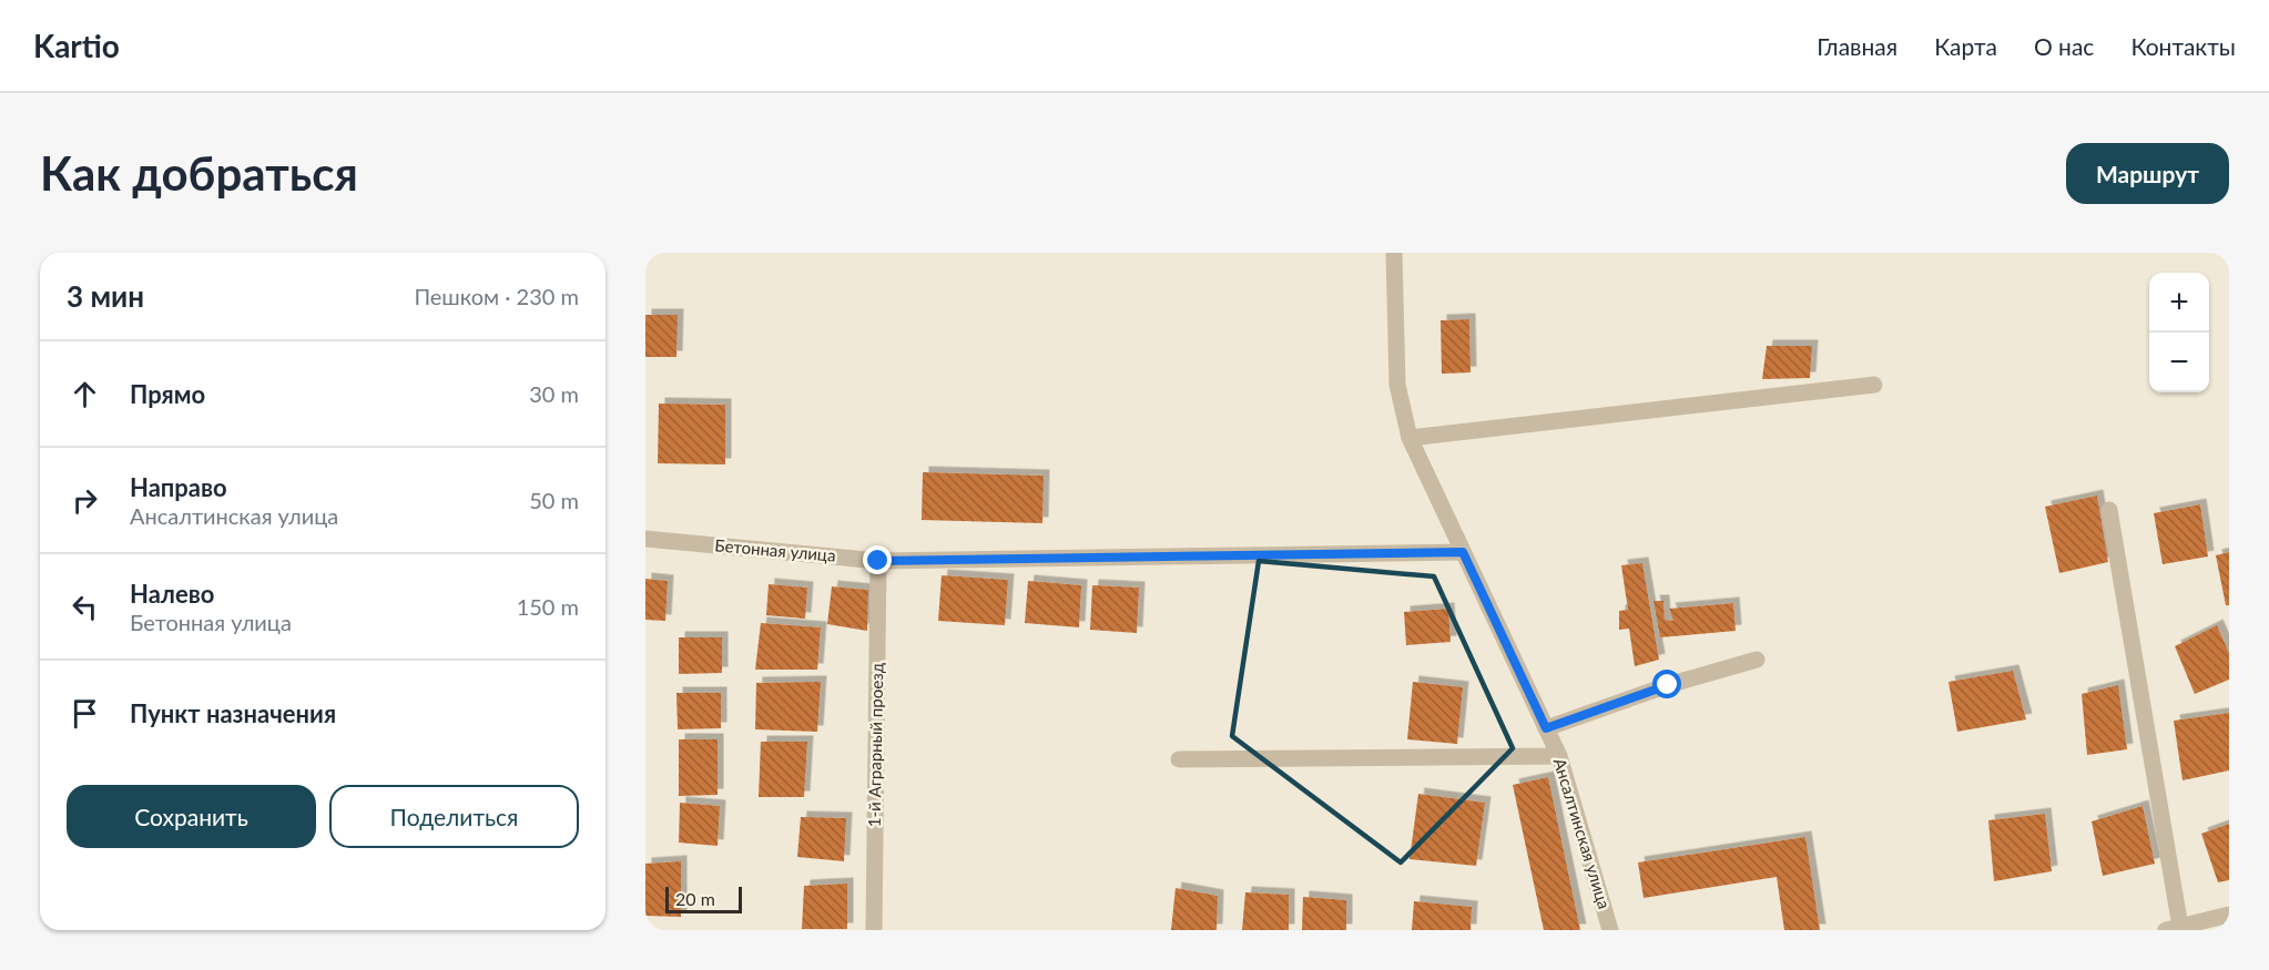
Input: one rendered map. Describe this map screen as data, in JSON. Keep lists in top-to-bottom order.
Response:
{
  "streets": {
    "street": ["Бетонная улица", "1-й Аграрный проезд", "Ансалтинская улица"]
  },
  "crossings": [
    ["Бетонная улица", "1-й Аграрный проезд"],
    ["Бетонная улица", "Ансалтинская улица"]
  ],
  "scale_bar": "20 m",
  "page": {
    "header": "Kartio",
    "nav": [
      "Главная",
      "Карта",
      "О нас",
      "Контакты"
    ],
    "buttons": [
      "Маршрут",
      ["Сохранить", "Поделиться"]
    ],
    "title": "Как добраться",
    "heading": ["3 мин", "Пешком · 230 m"],
    "map_buttons": ["+", "−"],
    "list": [
      ["Прямо", "30 m"],
      ["Направо", "Ансалтинская улица", "50 m"],
      ["Налево", "Бетонная улица", "150 m"],
      "Пункт назначения"
    ],
    "scale": "20 m"
  }
}
